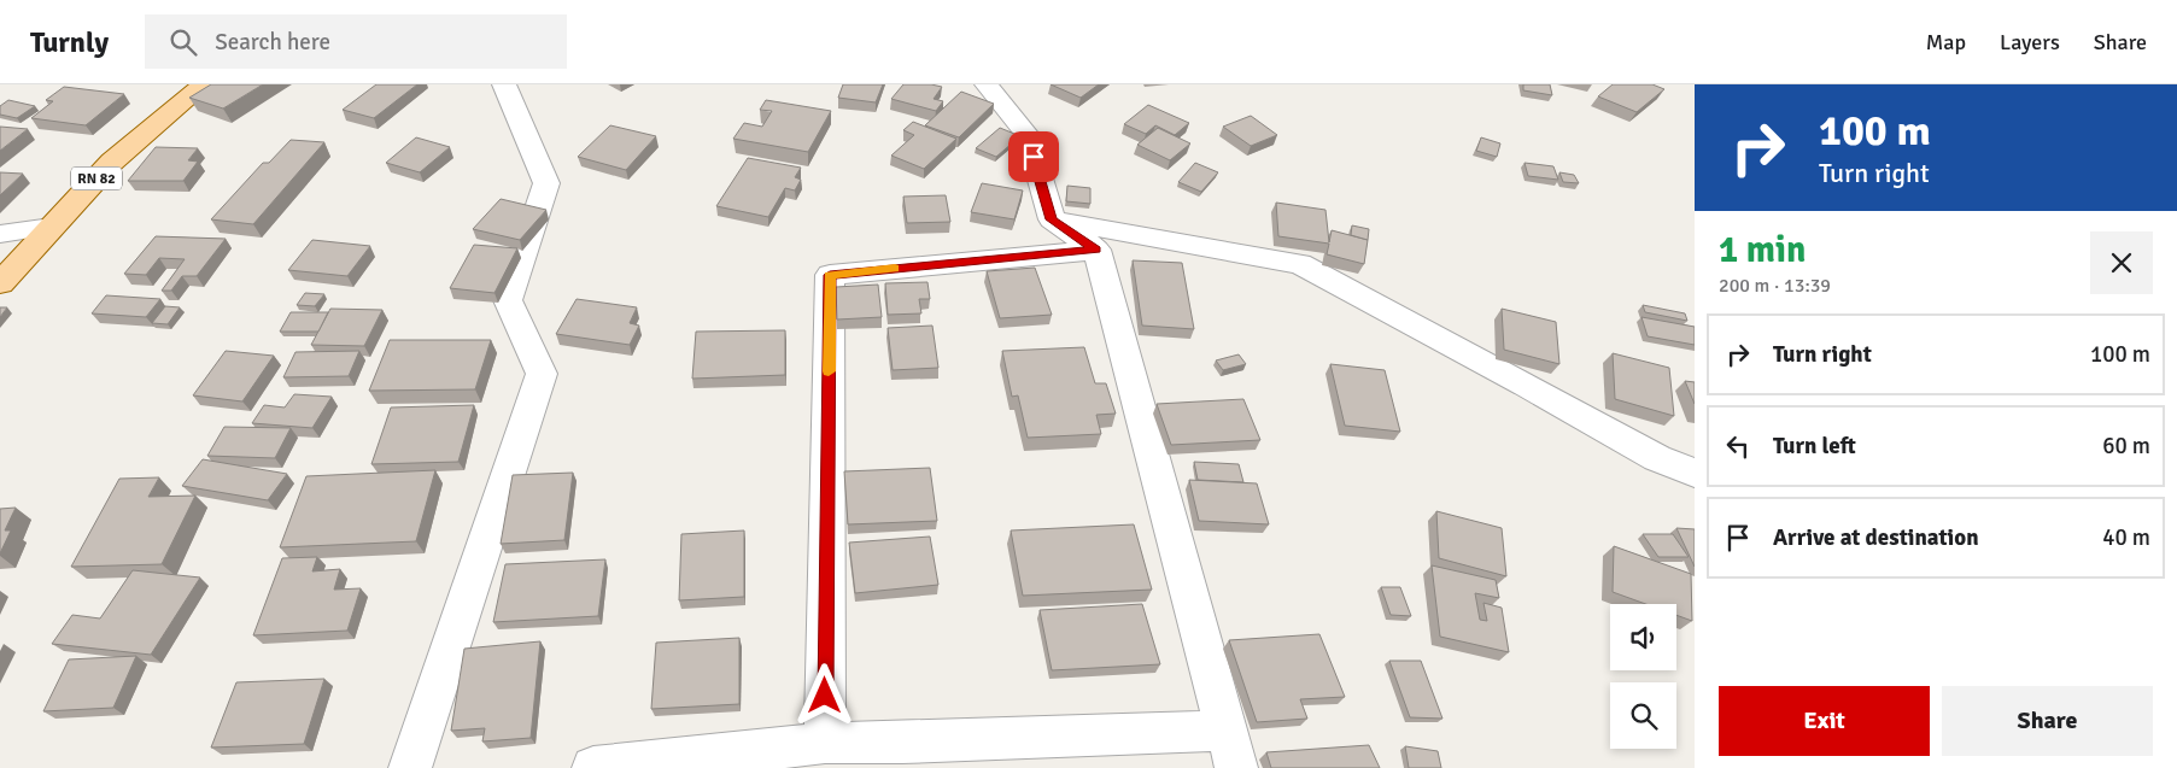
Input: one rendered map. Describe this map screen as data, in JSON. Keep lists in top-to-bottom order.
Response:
{
  "streets": {
    "main road": ["RN 82"]
  },
  "page": {
    "header": "Turnly",
    "search": "Search here",
    "nav": ["Map", "Layers", "Share"],
    "turn": ["100 m", "Turn right"],
    "heading": ["1 min", "200 m · 13:39"],
    "list": [
      {
        "name": "Turn right",
        "value": "100 m"
      },
      {
        "name": "Turn left",
        "value": "60 m"
      },
      {
        "name": "Arrive at destination",
        "value": "40 m"
      }
    ],
    "buttons": ["Exit", "Share"]
  }
}
